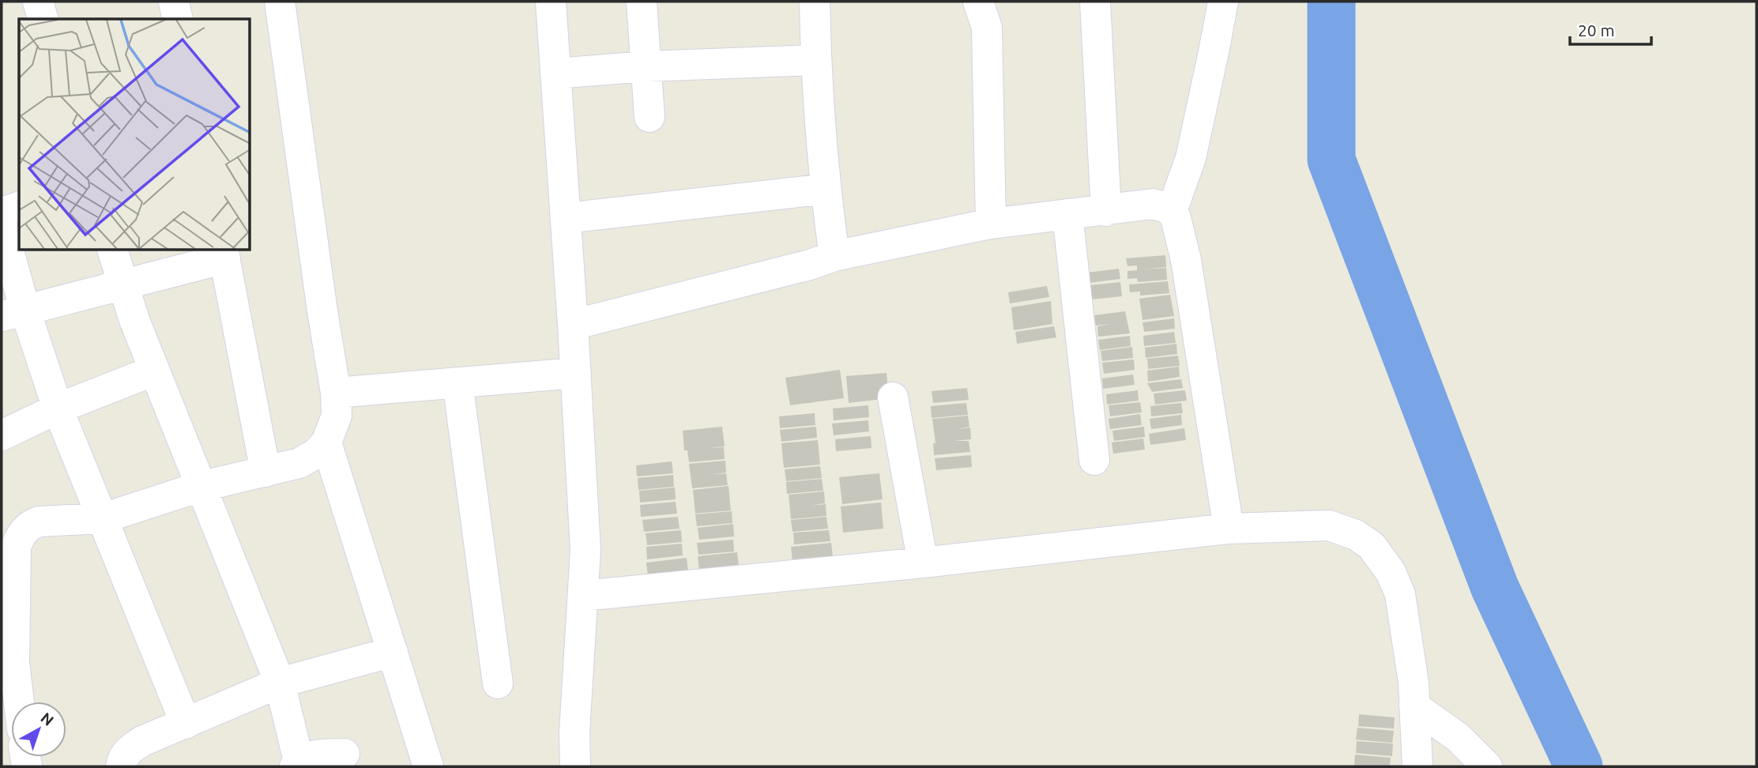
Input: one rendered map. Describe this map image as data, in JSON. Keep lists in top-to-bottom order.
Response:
{
  "scale_bar": "20 m",
  "north": "top right"
}
